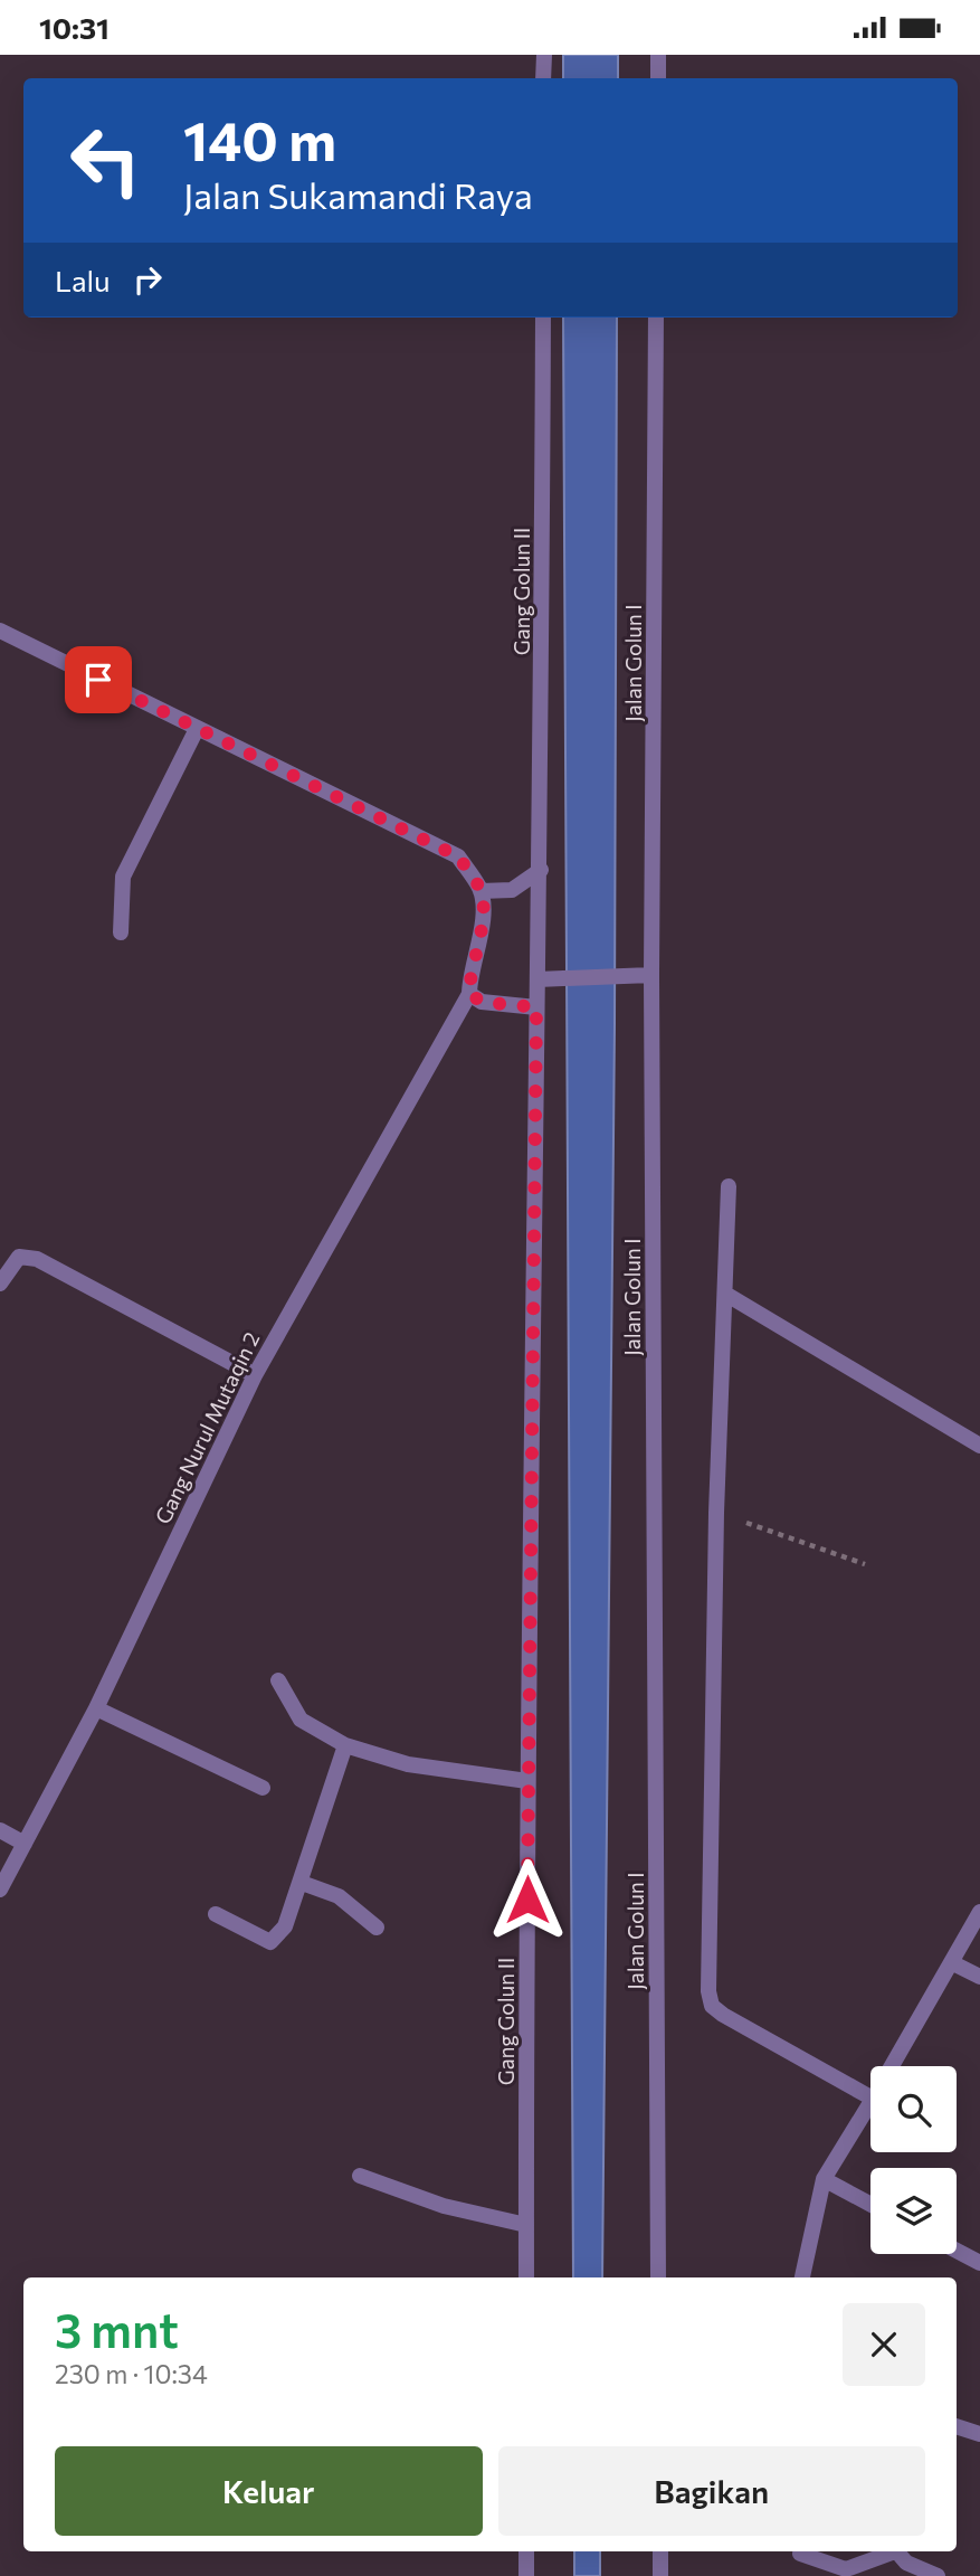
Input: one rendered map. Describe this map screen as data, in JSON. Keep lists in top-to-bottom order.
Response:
{
  "streets": {
    "street": ["Gang Golun II", "Jalan Golun I", "Gang Nurul Mutaqin 2"]
  },
  "page": {
    "status": "10:31",
    "turn": ["140 m", "Jalan Sukamandi Raya"],
    "then": "Lalu",
    "heading": ["3 mnt", "230 m · 10:34"],
    "buttons": ["Keluar", "Bagikan"]
  }
}
